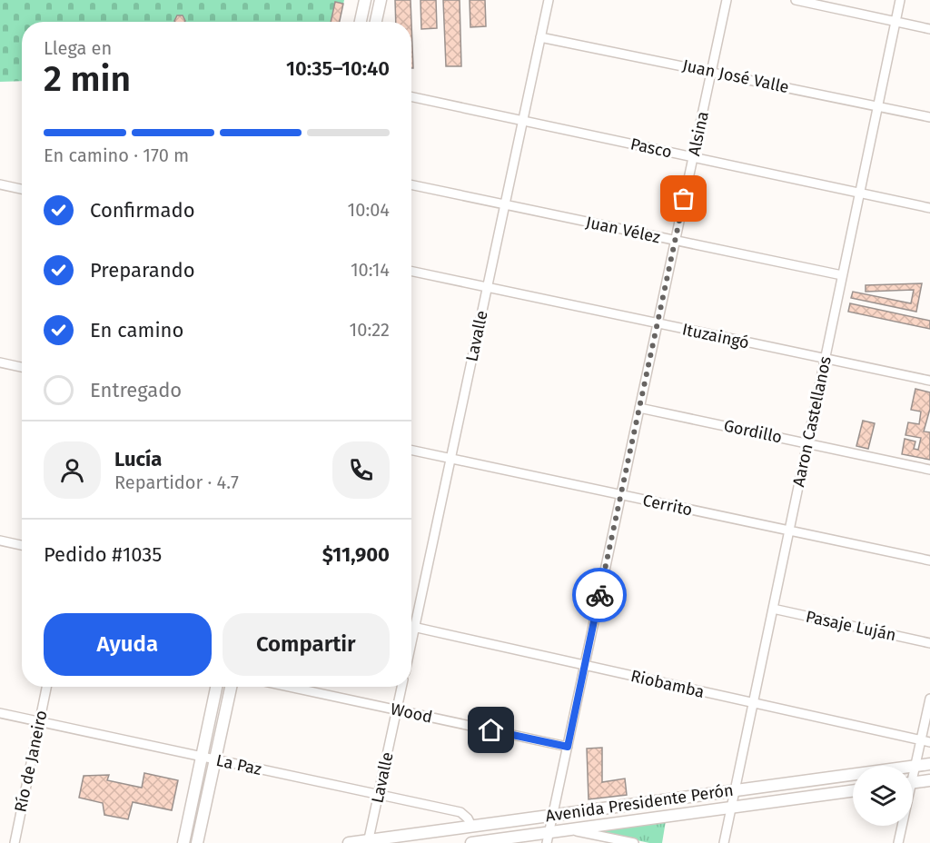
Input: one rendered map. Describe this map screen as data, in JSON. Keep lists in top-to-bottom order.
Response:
{
  "streets": {
    "main road": ["Avenida Presidente Perón"],
    "street": [
      "Juan José Valle",
      "Alsina",
      "Pasco",
      "Juan Vélez",
      "Lavalle",
      "Ituzaingó",
      "Aaron Castellanos",
      "Gordillo",
      "Cerrito",
      "Pasaje Luján",
      "Riobamba",
      "Wood",
      "Río de Janeiro",
      "La Paz"
    ]
  },
  "crossings": [
    ["Juan José Valle", "Alsina"],
    ["Juan José Valle", "Lavalle"],
    ["Juan José Valle", "Aaron Castellanos"],
    ["Alsina", "Pasco"],
    ["Alsina", "Juan Vélez"],
    ["Alsina", "Ituzaingó"],
    ["Alsina", "Gordillo"],
    ["Alsina", "Cerrito"],
    ["Alsina", "Riobamba"],
    ["Alsina", "Wood"],
    ["Alsina", "Avenida Presidente Perón"],
    ["Pasco", "Lavalle"],
    ["Pasco", "Aaron Castellanos"],
    ["Juan Vélez", "Lavalle"],
    ["Juan Vélez", "Aaron Castellanos"],
    ["Lavalle", "Ituzaingó"],
    ["Lavalle", "Cerrito"],
    ["Lavalle", "Riobamba"],
    ["Lavalle", "Wood"],
    ["Lavalle", "La Paz"],
    ["Lavalle", "Avenida Presidente Perón"],
    ["Ituzaingó", "Aaron Castellanos"],
    ["Aaron Castellanos", "Gordillo"],
    ["Aaron Castellanos", "Cerrito"],
    ["Aaron Castellanos", "Pasaje Luján"],
    ["Aaron Castellanos", "Riobamba"],
    ["Aaron Castellanos", "Avenida Presidente Perón"],
    ["Río de Janeiro", "La Paz"],
    ["La Paz", "Avenida Presidente Perón"]
  ],
  "page": {
    "heading": ["2 min", "Llega en", "10:35–10:40"],
    "panel": [
      "Lucía",
      "Repartidor · 4.7",
      "Pedido #1035",
      "$11,900"
    ],
    "bar": "En camino · 170 m",
    "list": [
      ["Confirmado", "10:04"],
      ["Preparando", "10:14"],
      ["En camino", "10:22"],
      "Entregado"
    ],
    "buttons": ["Ayuda", "Compartir"]
  }
}
